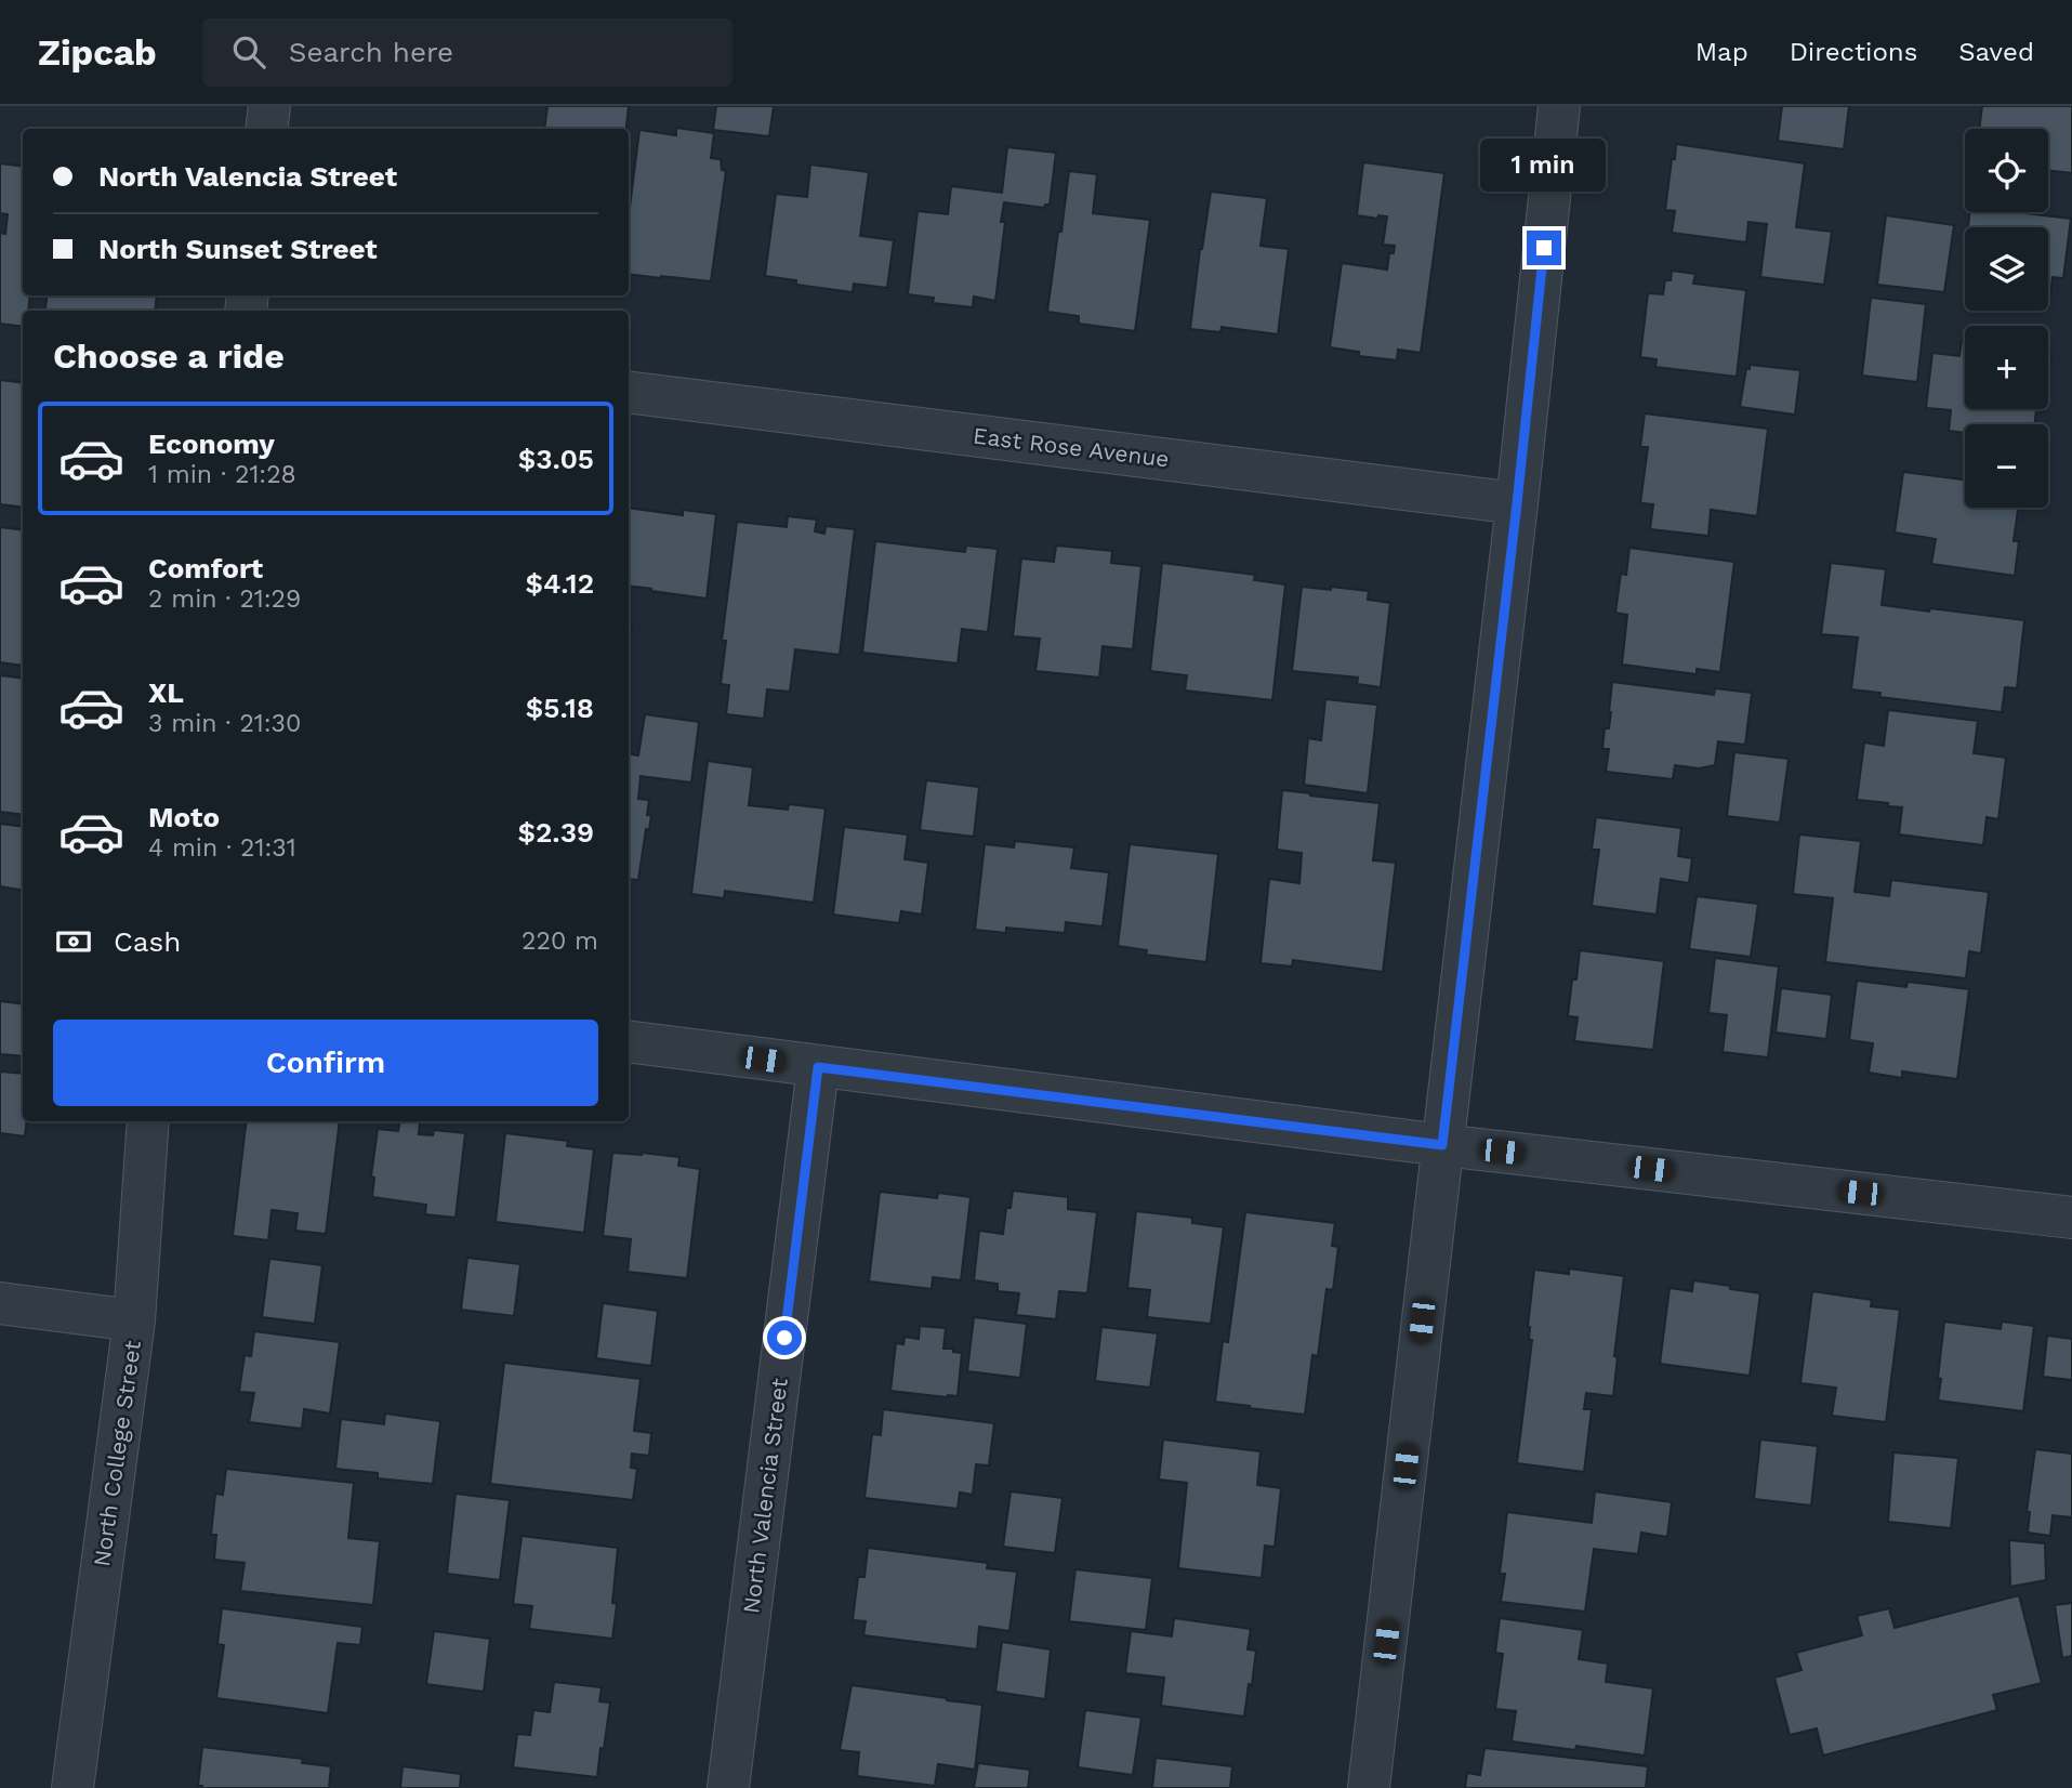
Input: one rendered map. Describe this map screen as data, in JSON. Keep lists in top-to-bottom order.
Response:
{
  "streets": {
    "street": ["East Rose Avenue", "North College Street", "North Valencia Street"]
  },
  "page": {
    "header": "Zipcab",
    "search": "Search here",
    "nav": ["Map", "Directions", "Saved"],
    "map_buttons": ["+", "−"],
    "banner": ["North Valencia Street", "North Sunset Street"],
    "bubble": "1 min",
    "heading": "Choose a ride",
    "list": [
      {
        "name": "Economy",
        "note": "1 min · 21:28",
        "value": "$3.05"
      },
      {
        "name": "Comfort",
        "note": "2 min · 21:29",
        "value": "$4.12"
      },
      {
        "name": "XL",
        "note": "3 min · 21:30",
        "value": "$5.18"
      },
      {
        "name": "Moto",
        "note": "4 min · 21:31",
        "value": "$2.39"
      }
    ],
    "pay": ["Cash", "220 m"],
    "buttons": "Confirm"
  }
}
